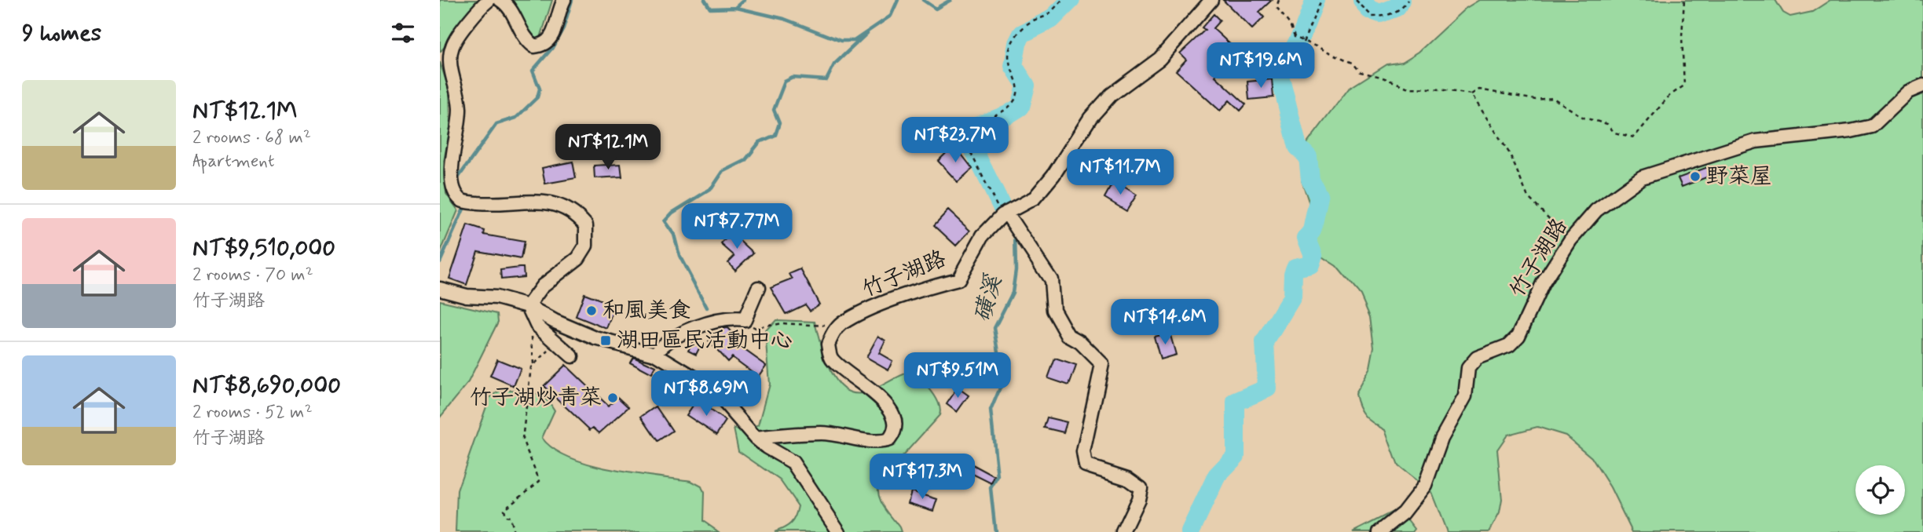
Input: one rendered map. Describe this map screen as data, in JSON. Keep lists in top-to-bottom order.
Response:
{
  "streets": {
    "street": ["竹子湖路"]
  },
  "water": ["磺溪"],
  "places": {
    "other": ["野菜屋", "和風美食", "竹子湖炒青菜"],
    "transit": ["湖田區民活動中心"]
  },
  "page": {
    "heading": "9 homes",
    "price": [
      "NT$19.6M",
      "NT$23.7M",
      "NT$12.1M",
      "NT$11.7M",
      "NT$7.77M",
      "NT$14.6M",
      "NT$9.51M",
      "NT$8.69M",
      "NT$17.3M"
    ],
    "list": [
      {
        "name": "NT$12.1M",
        "note": "2 rooms · 68 m² · Apartment"
      },
      {
        "name": "NT$9,510,000",
        "note": "2 rooms · 70 m² · 竹子湖路"
      },
      {
        "name": "NT$8,690,000",
        "note": "2 rooms · 52 m² · 竹子湖路"
      }
    ]
  }
}
